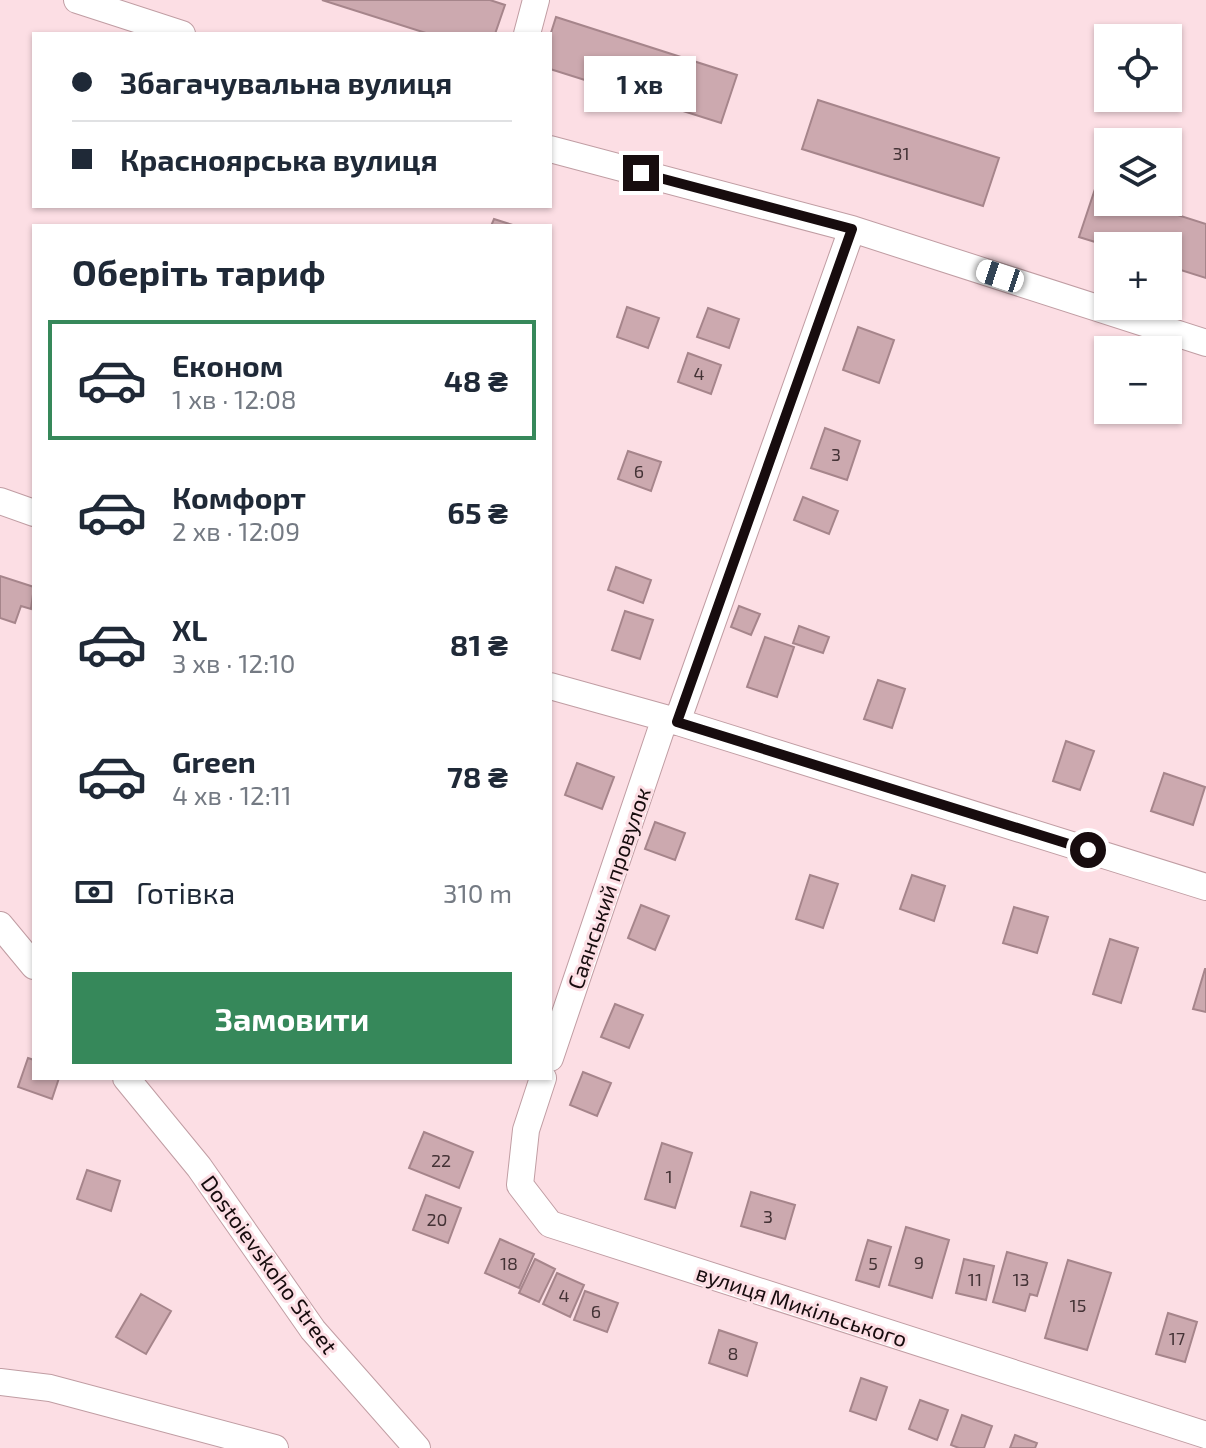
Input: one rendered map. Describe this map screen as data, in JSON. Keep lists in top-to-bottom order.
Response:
{
  "streets": {
    "street": ["Dostoievskoho Street", "вулиця Микільського"]
  },
  "house_numbers": [
    "31",
    "4",
    "3",
    "6",
    "22",
    "1",
    "3",
    "20",
    "9",
    "18",
    "5",
    "11",
    "13",
    "4",
    "15",
    "6",
    "17",
    "8"
  ],
  "page": {
    "map_buttons": ["+", "−"],
    "banner": ["Збагачувальна вулиця", "Красноярська вулиця"],
    "bubble": "1 хв",
    "heading": "Оберіть тариф",
    "list": [
      {
        "name": "Економ",
        "note": "1 хв · 12:08",
        "value": "48 ₴"
      },
      {
        "name": "Комфорт",
        "note": "2 хв · 12:09",
        "value": "65 ₴"
      },
      {
        "name": "XL",
        "note": "3 хв · 12:10",
        "value": "81 ₴"
      },
      {
        "name": "Green",
        "note": "4 хв · 12:11",
        "value": "78 ₴"
      }
    ],
    "pay": ["Готівка", "310 m"],
    "buttons": "Замовити"
  }
}
